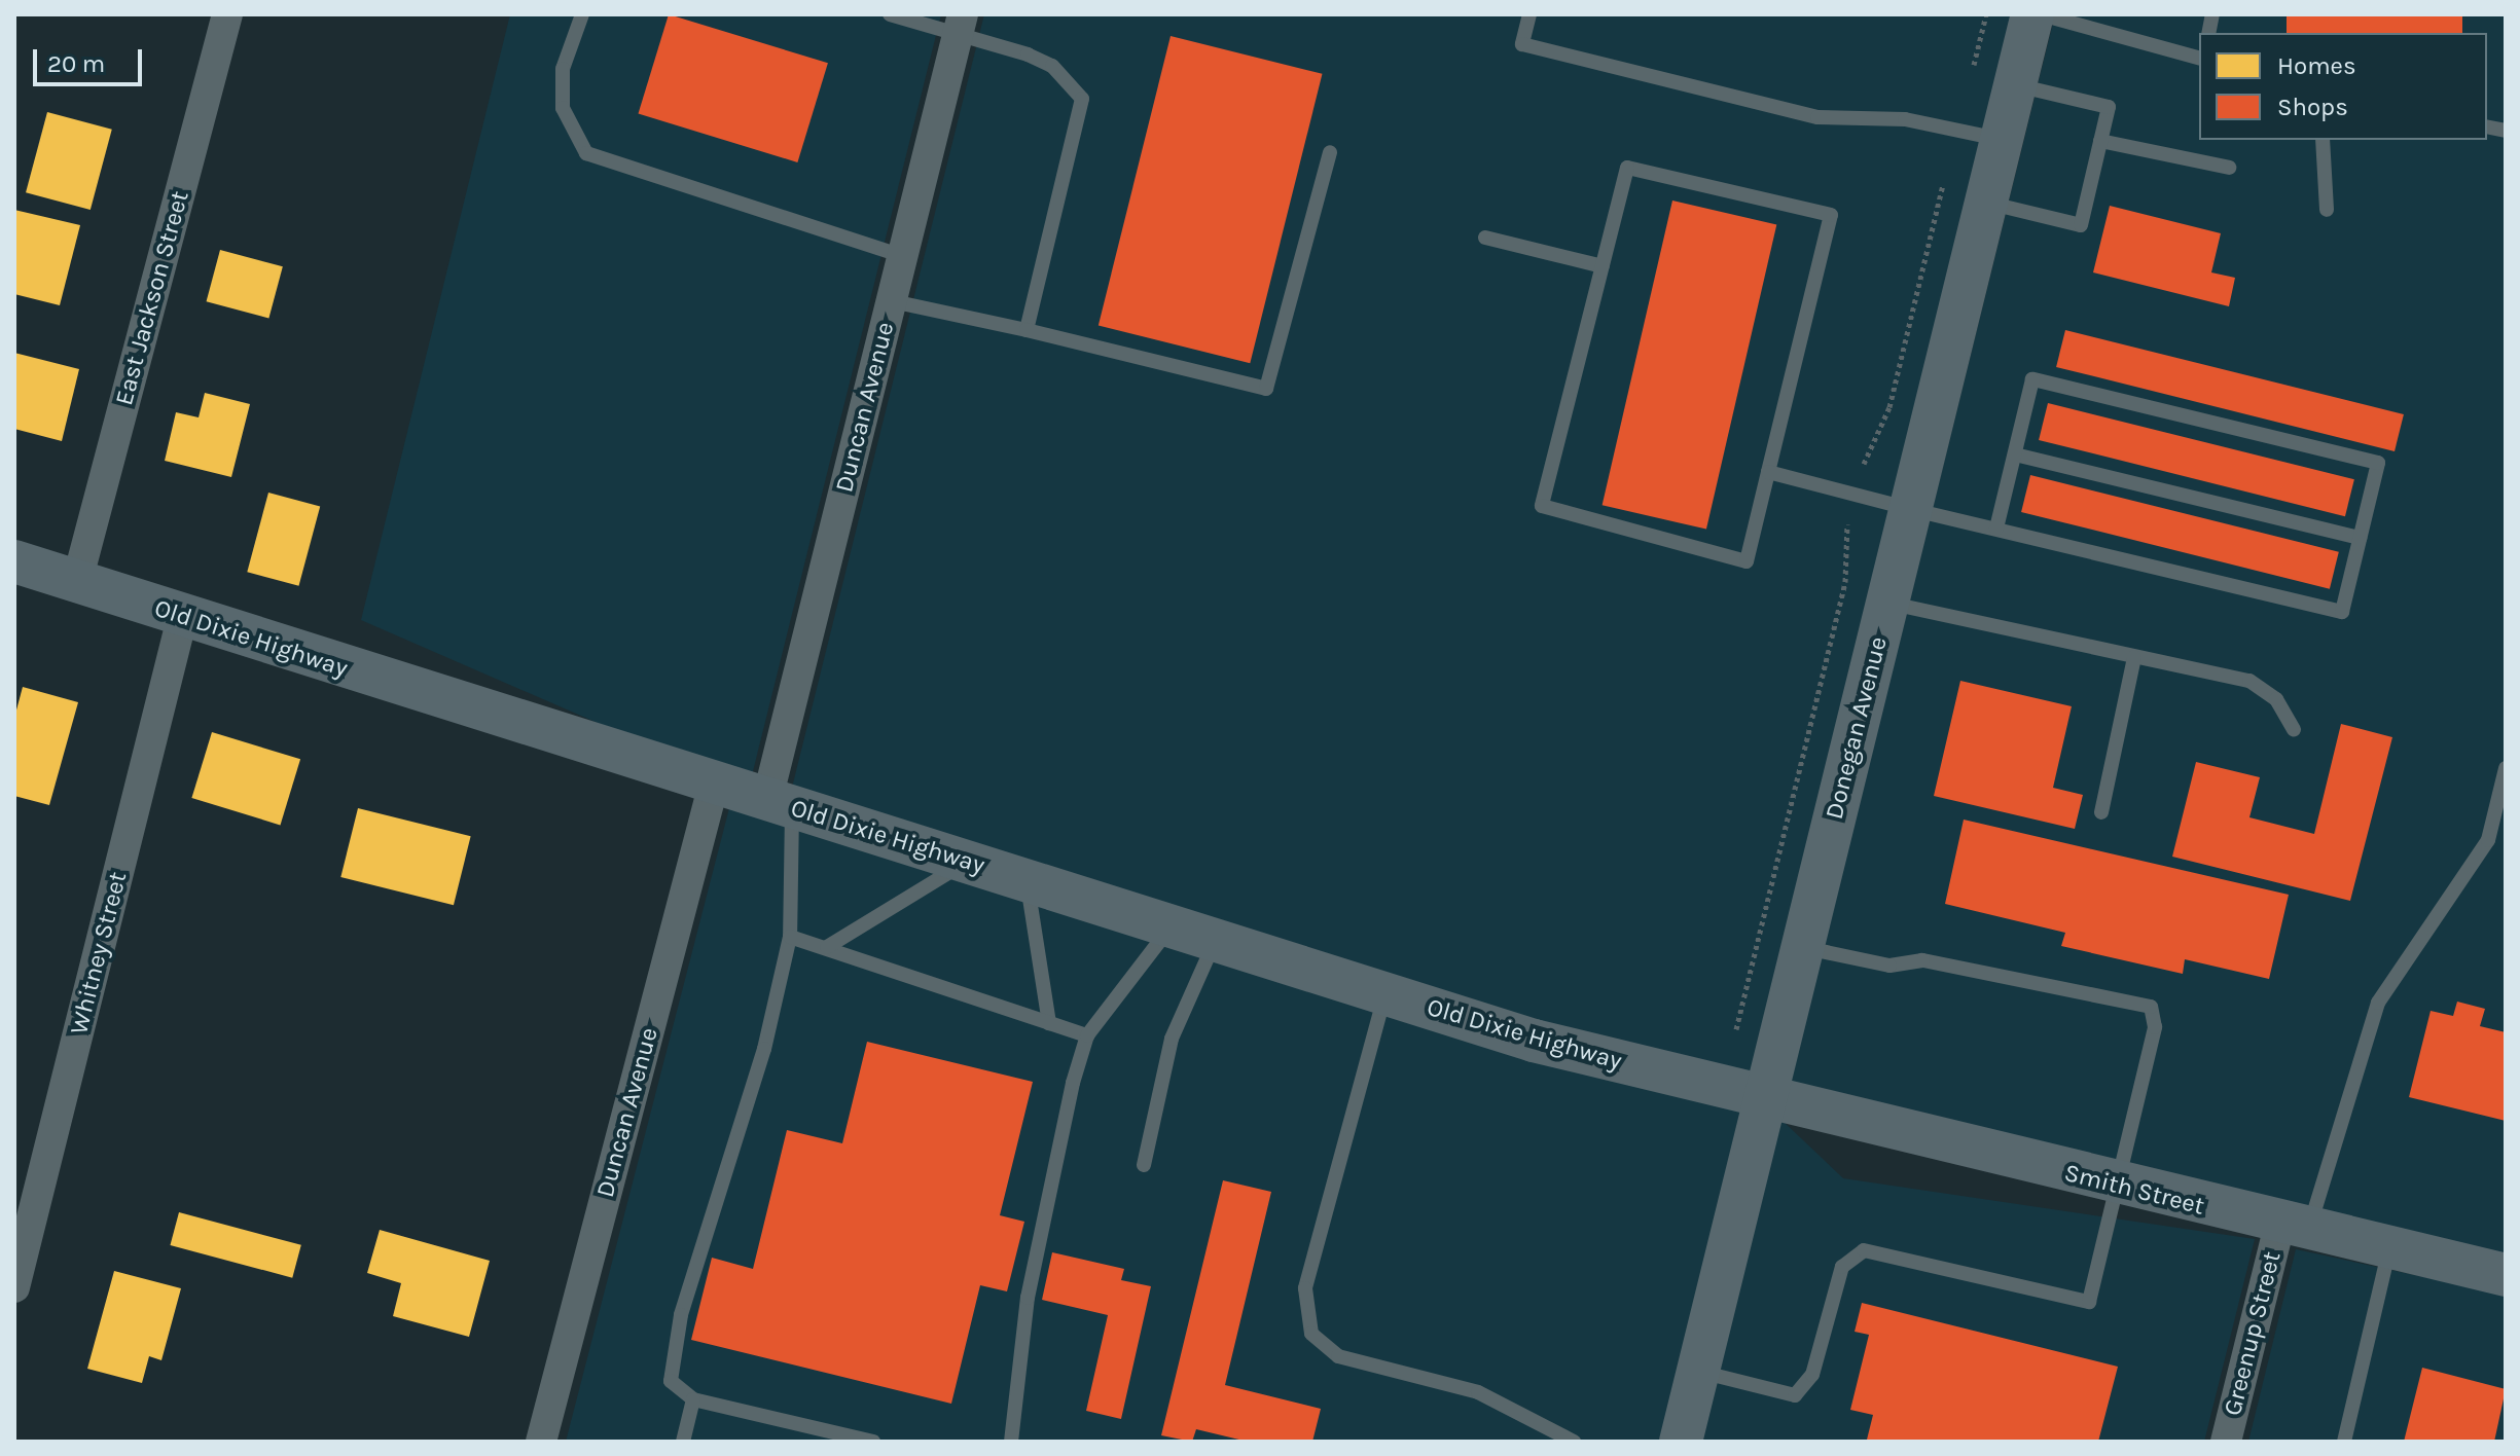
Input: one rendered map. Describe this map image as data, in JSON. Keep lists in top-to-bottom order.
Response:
{
  "streets": {
    "street": [
      "East Jackson Street",
      "Duncan Avenue",
      "Old Dixie Highway",
      "Donegan Avenue",
      "Whitney Street",
      "Smith Street",
      "Greenup Street"
    ]
  },
  "crossings": [
    ["East Jackson Street", "Old Dixie Highway"],
    ["Duncan Avenue", "Old Dixie Highway"],
    ["Old Dixie Highway", "Donegan Avenue"],
    ["Old Dixie Highway", "Whitney Street"],
    ["Old Dixie Highway", "Smith Street"],
    ["Donegan Avenue", "Smith Street"],
    ["Smith Street", "Greenup Street"]
  ],
  "legend": ["Homes", "Shops"],
  "scale_bar": "20 m"
}
